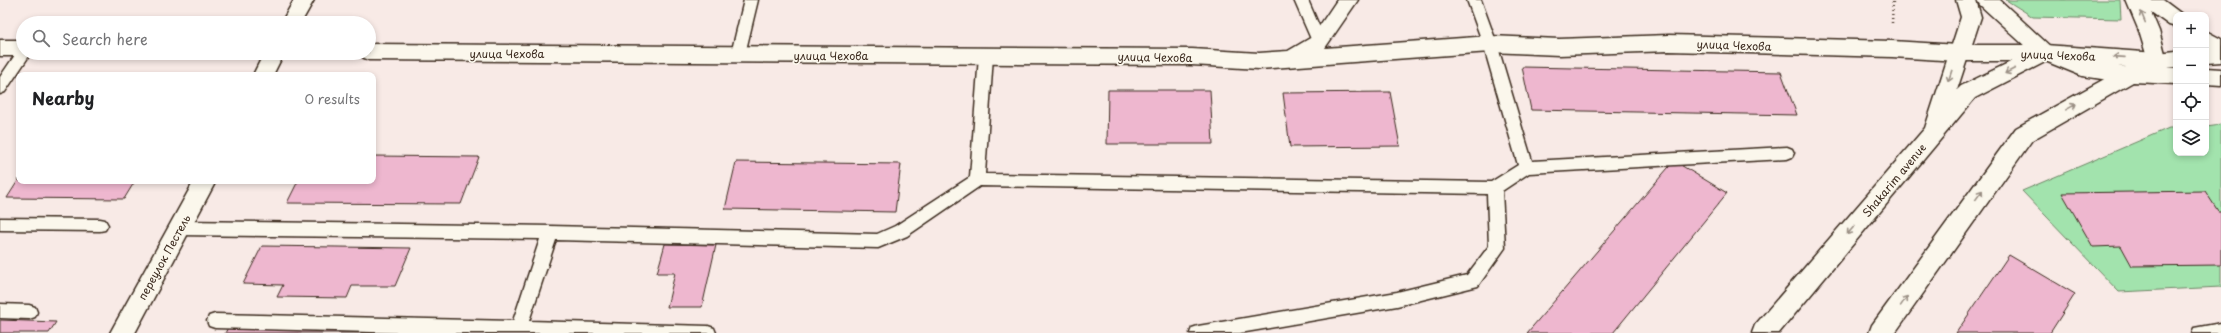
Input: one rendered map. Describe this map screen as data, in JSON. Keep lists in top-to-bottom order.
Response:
{
  "streets": {
    "street": ["улица Чехова", "Shakarim avenue", "переулок Пестель"]
  },
  "crossings": [
    ["улица Чехова", "Shakarim avenue"]
  ],
  "page": {
    "map_buttons": ["+", "−"],
    "search": "Search here",
    "heading": ["Nearby", "0 results"]
  }
}
